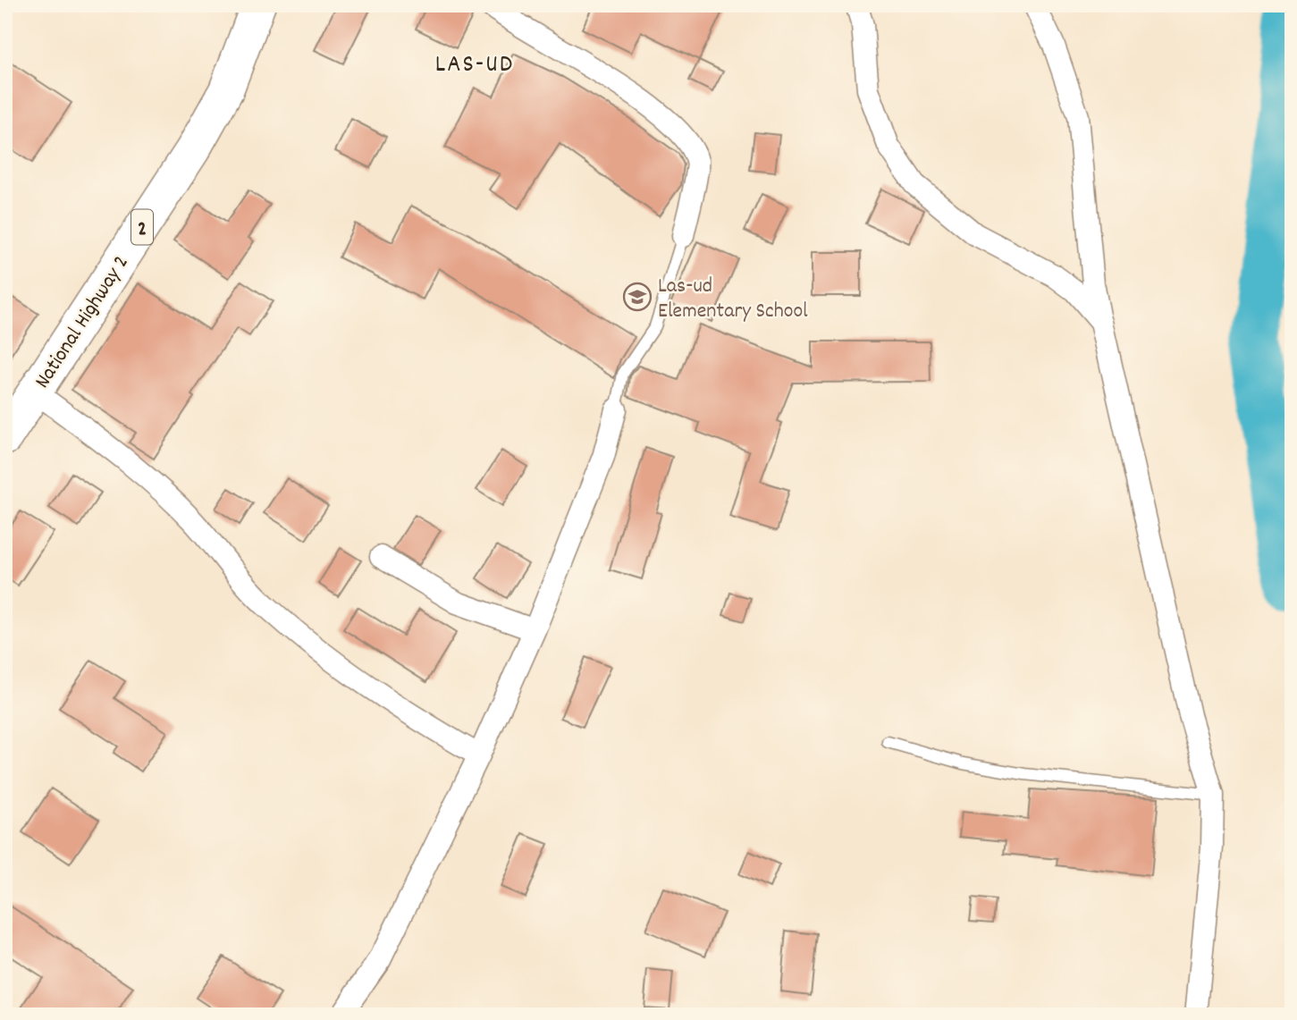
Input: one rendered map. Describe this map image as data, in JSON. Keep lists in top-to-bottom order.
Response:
{
  "streets": {
    "highway": ["2", "National Highway 2"]
  },
  "districts": ["LAS-UD"],
  "places": {
    "school or university": ["Las-ud Elementary School"]
  }
}
